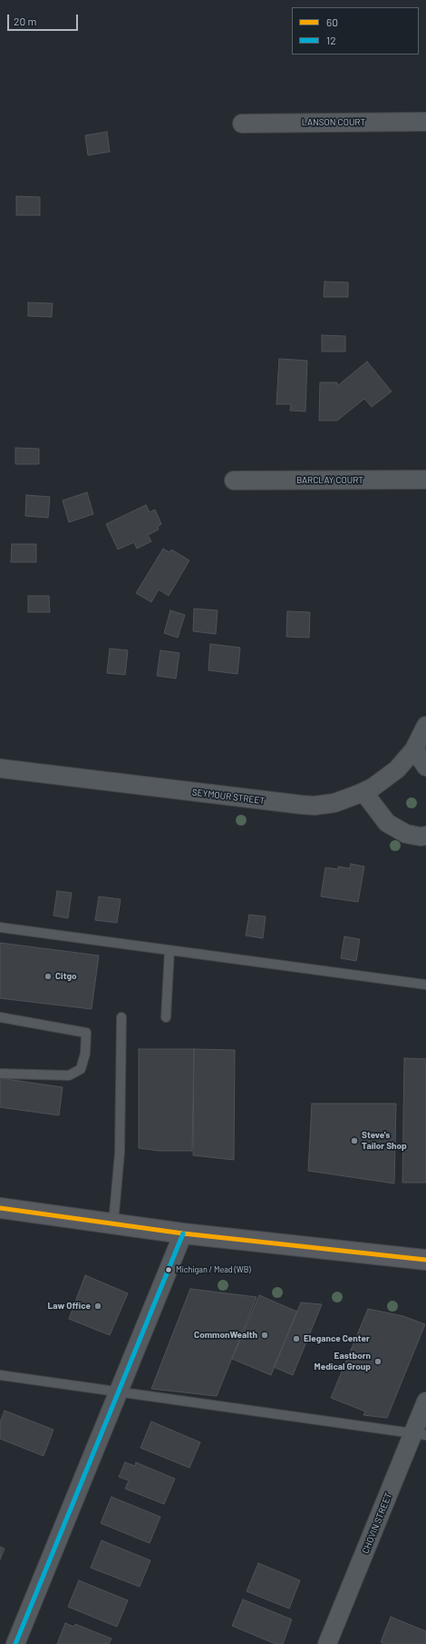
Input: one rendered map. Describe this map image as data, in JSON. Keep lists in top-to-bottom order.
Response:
{
  "streets": {
    "street": [
      "LANSON COURT",
      "BARCLAY COURT",
      "SEYMOUR STREET",
      "CHOVIN STREET"
    ]
  },
  "places": [
    "Citgo",
    "Steve's Tailor Shop",
    "Michigan / Mead (WB)",
    "Law Office",
    "CommonWealth",
    "Elegance Center",
    "Eastborn Medical Group"
  ],
  "lines": ["transit line 60", "transit line 12"],
  "legend": ["60", "12"],
  "scale_bar": "20 m"
}
